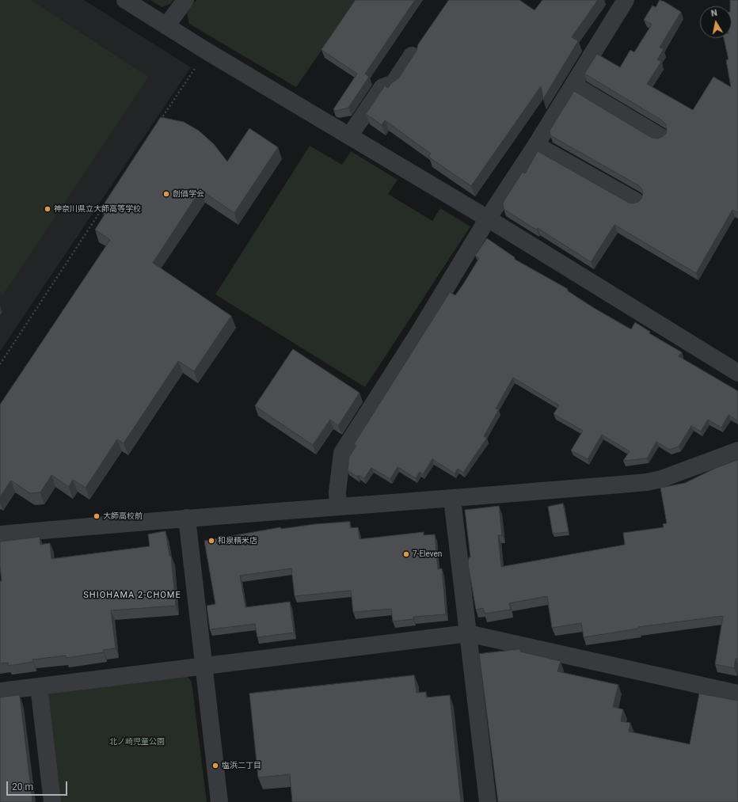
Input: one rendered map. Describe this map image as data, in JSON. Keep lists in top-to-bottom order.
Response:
{
  "districts": ["SHIOHAMA 2-CHOME"],
  "parks": ["北ノ崎児童公園"],
  "places": [
    "創価学会",
    "神奈川県立大師高等学校",
    "大師高校前",
    "和泉精米店",
    "7-Eleven",
    "塩浜二丁目"
  ],
  "scale_bar": "20 m",
  "north": "top"
}
